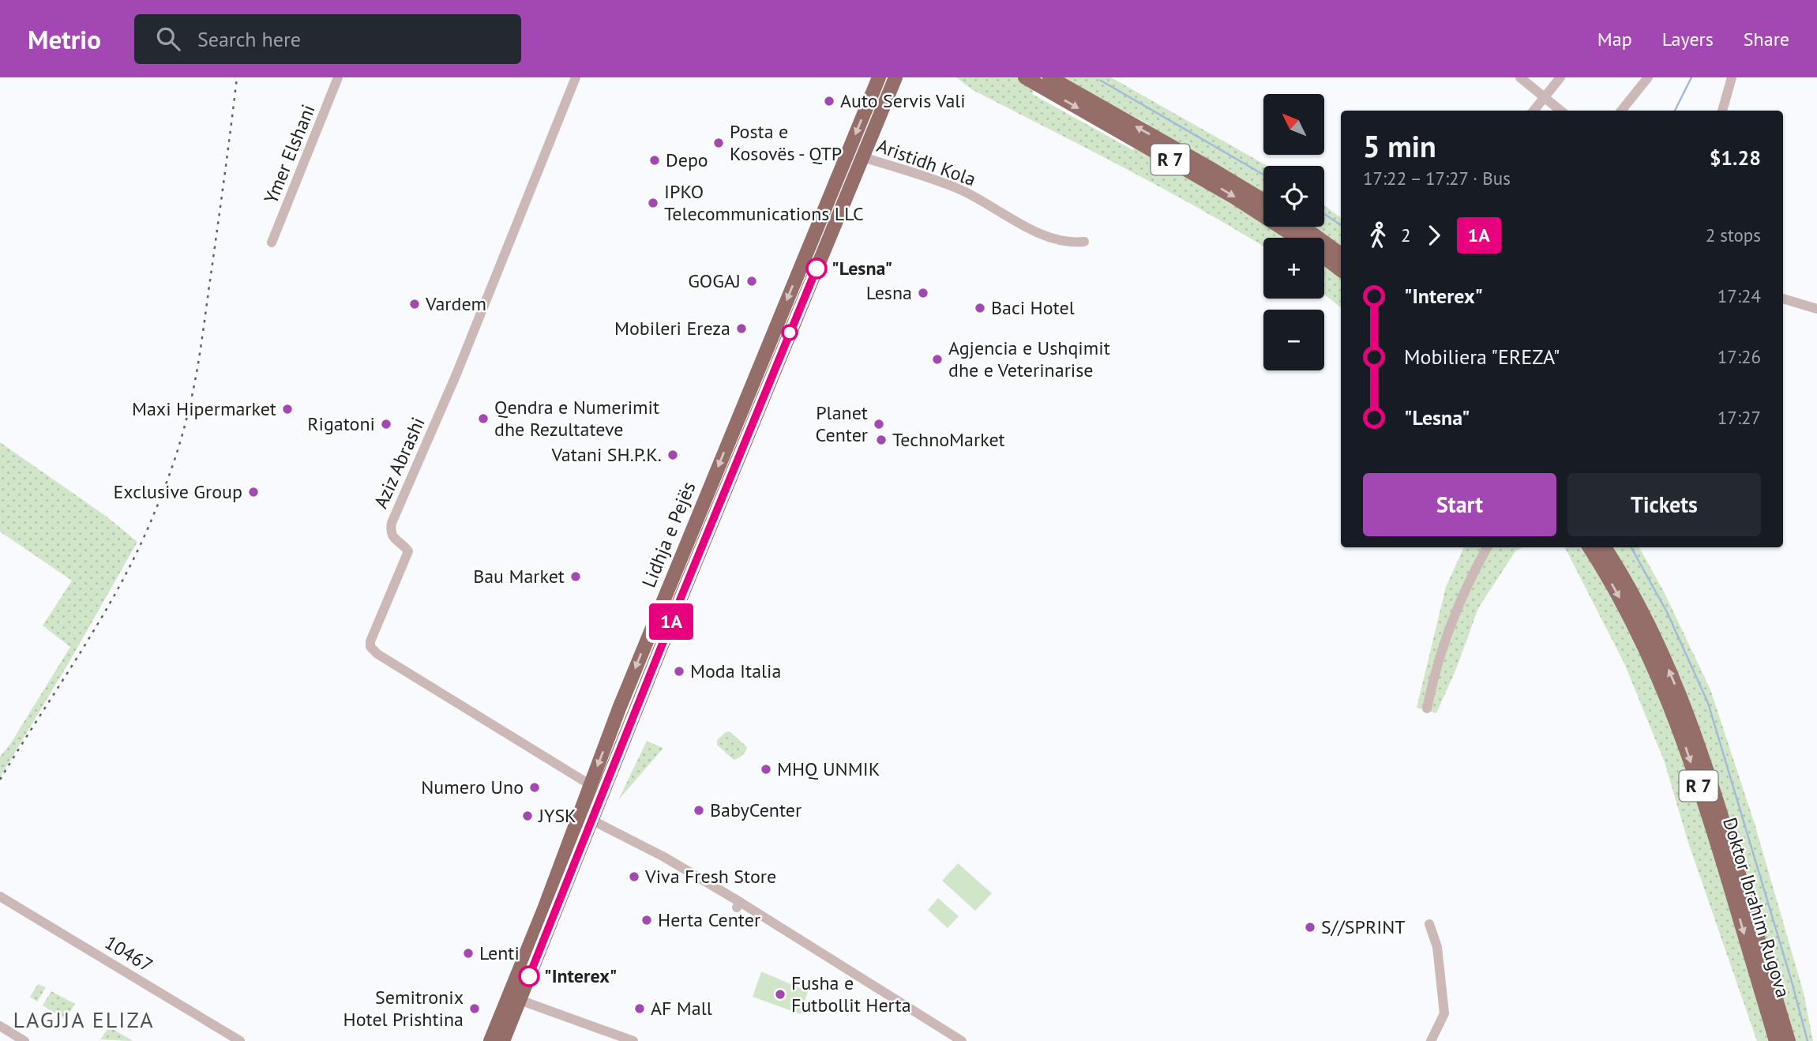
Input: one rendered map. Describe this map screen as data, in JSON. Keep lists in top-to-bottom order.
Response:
{
  "streets": {
    "highway": ["R 7", "Lidhja e Pejës", "Doktor Ibrahim Rugova"],
    "street": [
      "Ymer Elshani",
      "Aristidh Kola",
      "Aziz Abrashi",
      "10467"
    ]
  },
  "crossings": [
    ["Aristidh Kola", "Lidhja e Pejës"],
    ["Aziz Abrashi", "Lidhja e Pejës"]
  ],
  "districts": ["LAGJJA ELIZA"],
  "places": [
    "Auto Servis Vali",
    "Posta e Kosovës - QTP",
    "Depo",
    "IPKO Telecommunications LLC",
    "\"Lesna\"",
    "GOGAJ",
    "Lesna",
    "Vardem",
    "Baci Hotel",
    "Mobileri Ereza",
    "Agjencia e Ushqimit dhe e Veterinarise",
    "Maxi Hipermarket",
    "Qendra e Numerimit dhe Rezultateve",
    "Rigatoni",
    "Planet Center",
    "TechnoMarket",
    "Vatani SH.P.K.",
    "Exclusive Group",
    "Bau Market",
    "Moda Italia",
    "MHQ UNMIK",
    "Numero Uno",
    "BabyCenter",
    "JYSK",
    "Viva Fresh Store",
    "Herta Center",
    "S//SPRINT",
    "Lenti",
    "\"Interex\"",
    "Fusha e Futbollit Herta",
    "Semitronix Hotel Prishtina",
    "AF Mall"
  ],
  "lines": ["bus line 1A"],
  "north": "top left",
  "page": {
    "header": "Metrio",
    "search": "Search here",
    "nav": ["Map", "Layers", "Share"],
    "on_map": "1A",
    "map_buttons": ["+", "−"],
    "heading": ["5 min", "17:22 – 17:27 · Bus", "$1.28"],
    "legs": ["2", "1A", "2 stops"],
    "list": [
      {
        "name": "\"Interex\"",
        "value": "17:24"
      },
      {
        "name": "Mobiliera \"EREZA\"",
        "value": "17:26"
      },
      {
        "name": "\"Lesna\"",
        "value": "17:27"
      }
    ],
    "buttons": ["Start", "Tickets"]
  }
}
